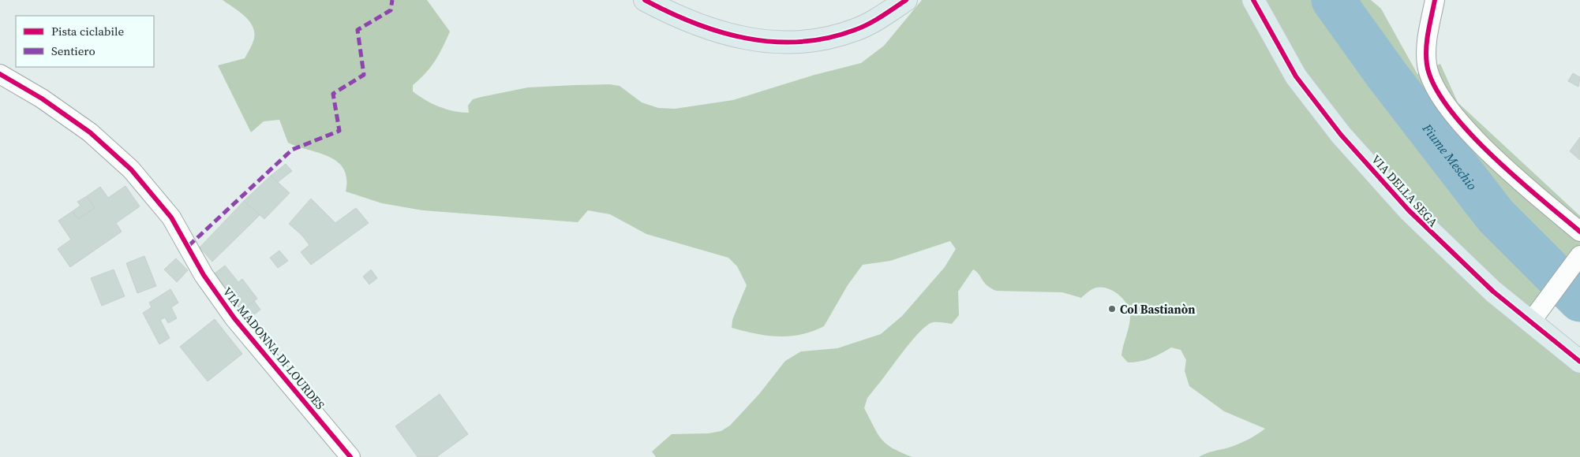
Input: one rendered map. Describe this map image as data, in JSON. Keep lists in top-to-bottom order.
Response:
{
  "streets": {
    "main road": ["VIA DELLA SEGA"],
    "street": ["VIA MADONNA DI LOURDES"]
  },
  "water": ["Fiume Meschio"],
  "places": ["Col Bastianòn"],
  "legend": ["Pista ciclabile", "Sentiero"]
}
